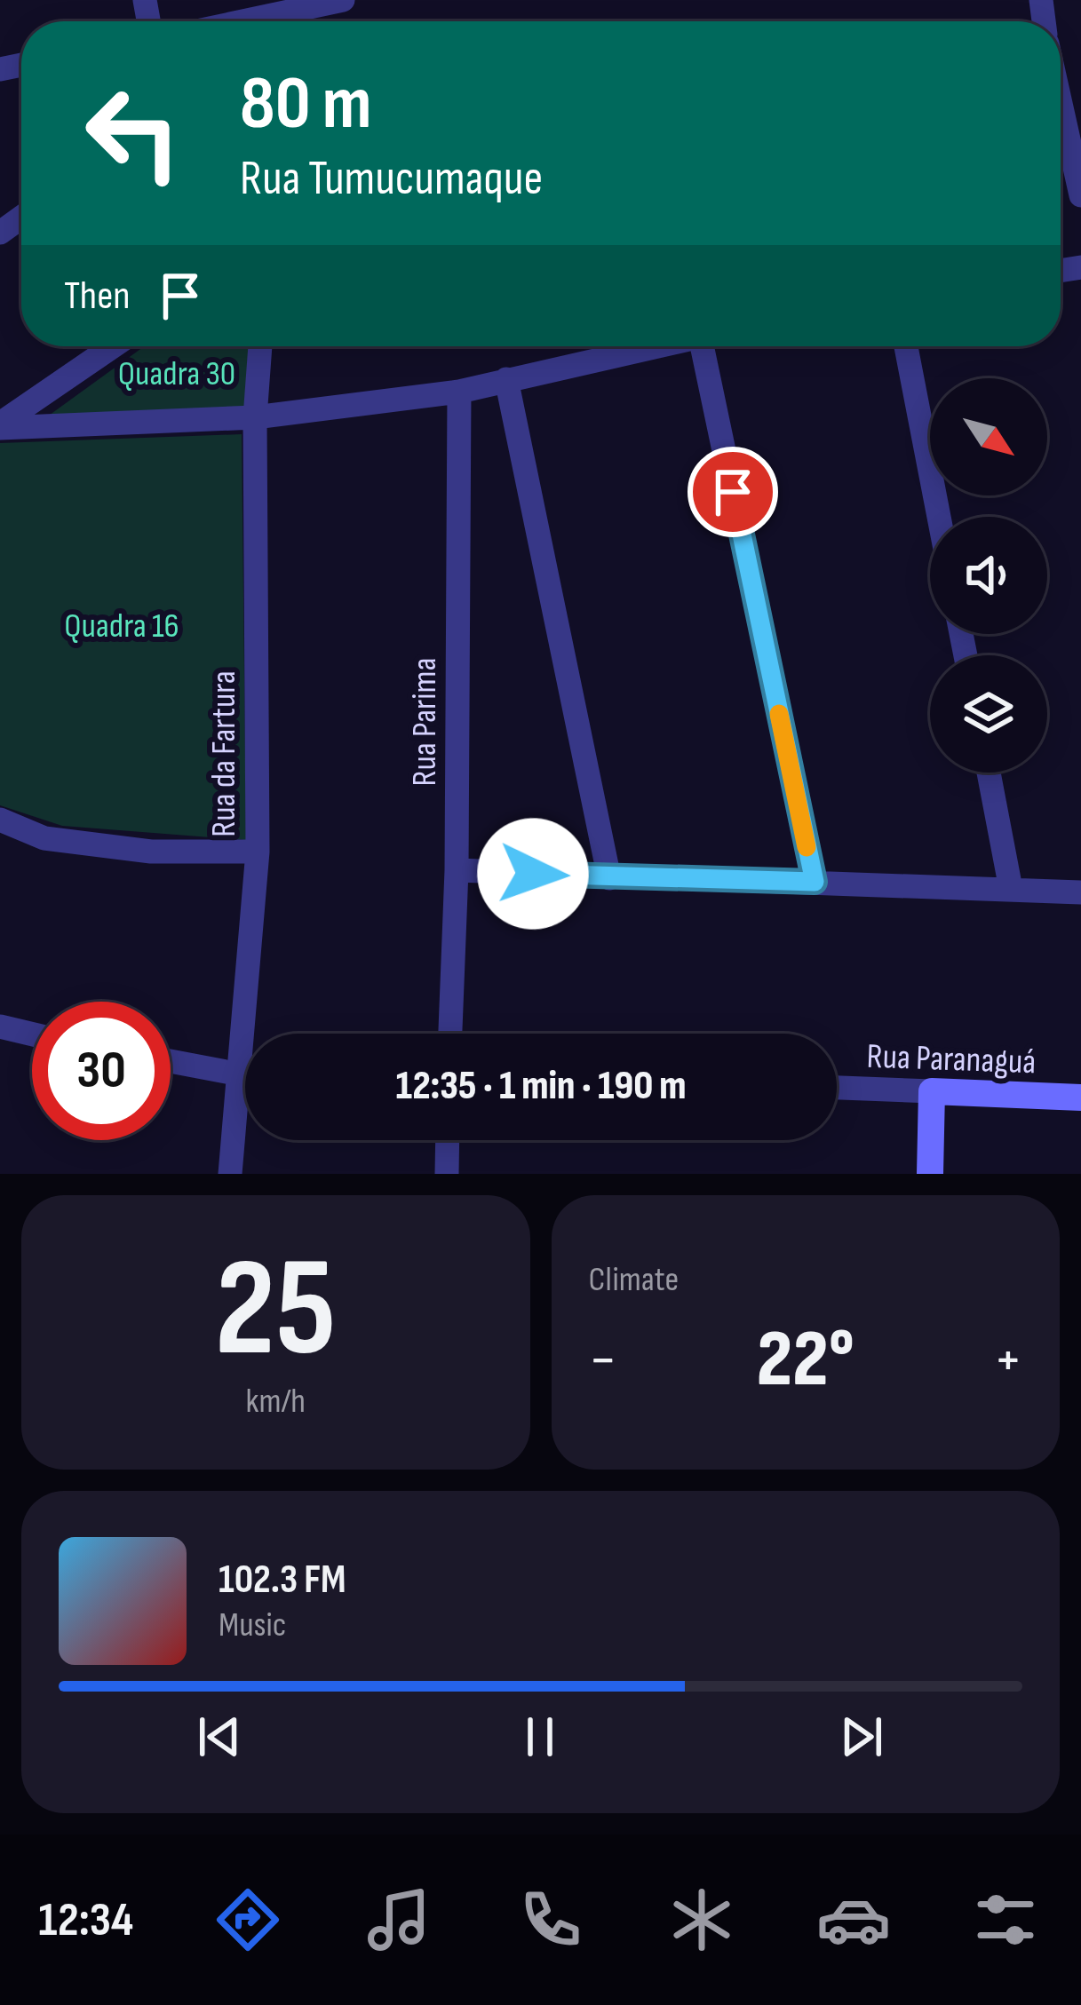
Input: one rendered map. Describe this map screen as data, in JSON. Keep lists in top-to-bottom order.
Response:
{
  "streets": {
    "street": ["Rua Parima", "Rua da Fartura", "Rua Paranaguá"]
  },
  "parks": ["Quadra 30", "Quadra 16"],
  "north": "bottom right",
  "page": {
    "turn": ["80 m", "Rua Tumucumaque"],
    "then": "Then",
    "limit": "30",
    "trip": "12:35 · 1 min · 190 m",
    "tile": [
      ["25", "km/h"],
      "Climate"
    ],
    "heat": ["−", "22°", "+"],
    "song": ["102.3 FM", "Music"],
    "tabs": "12:34"
  }
}
